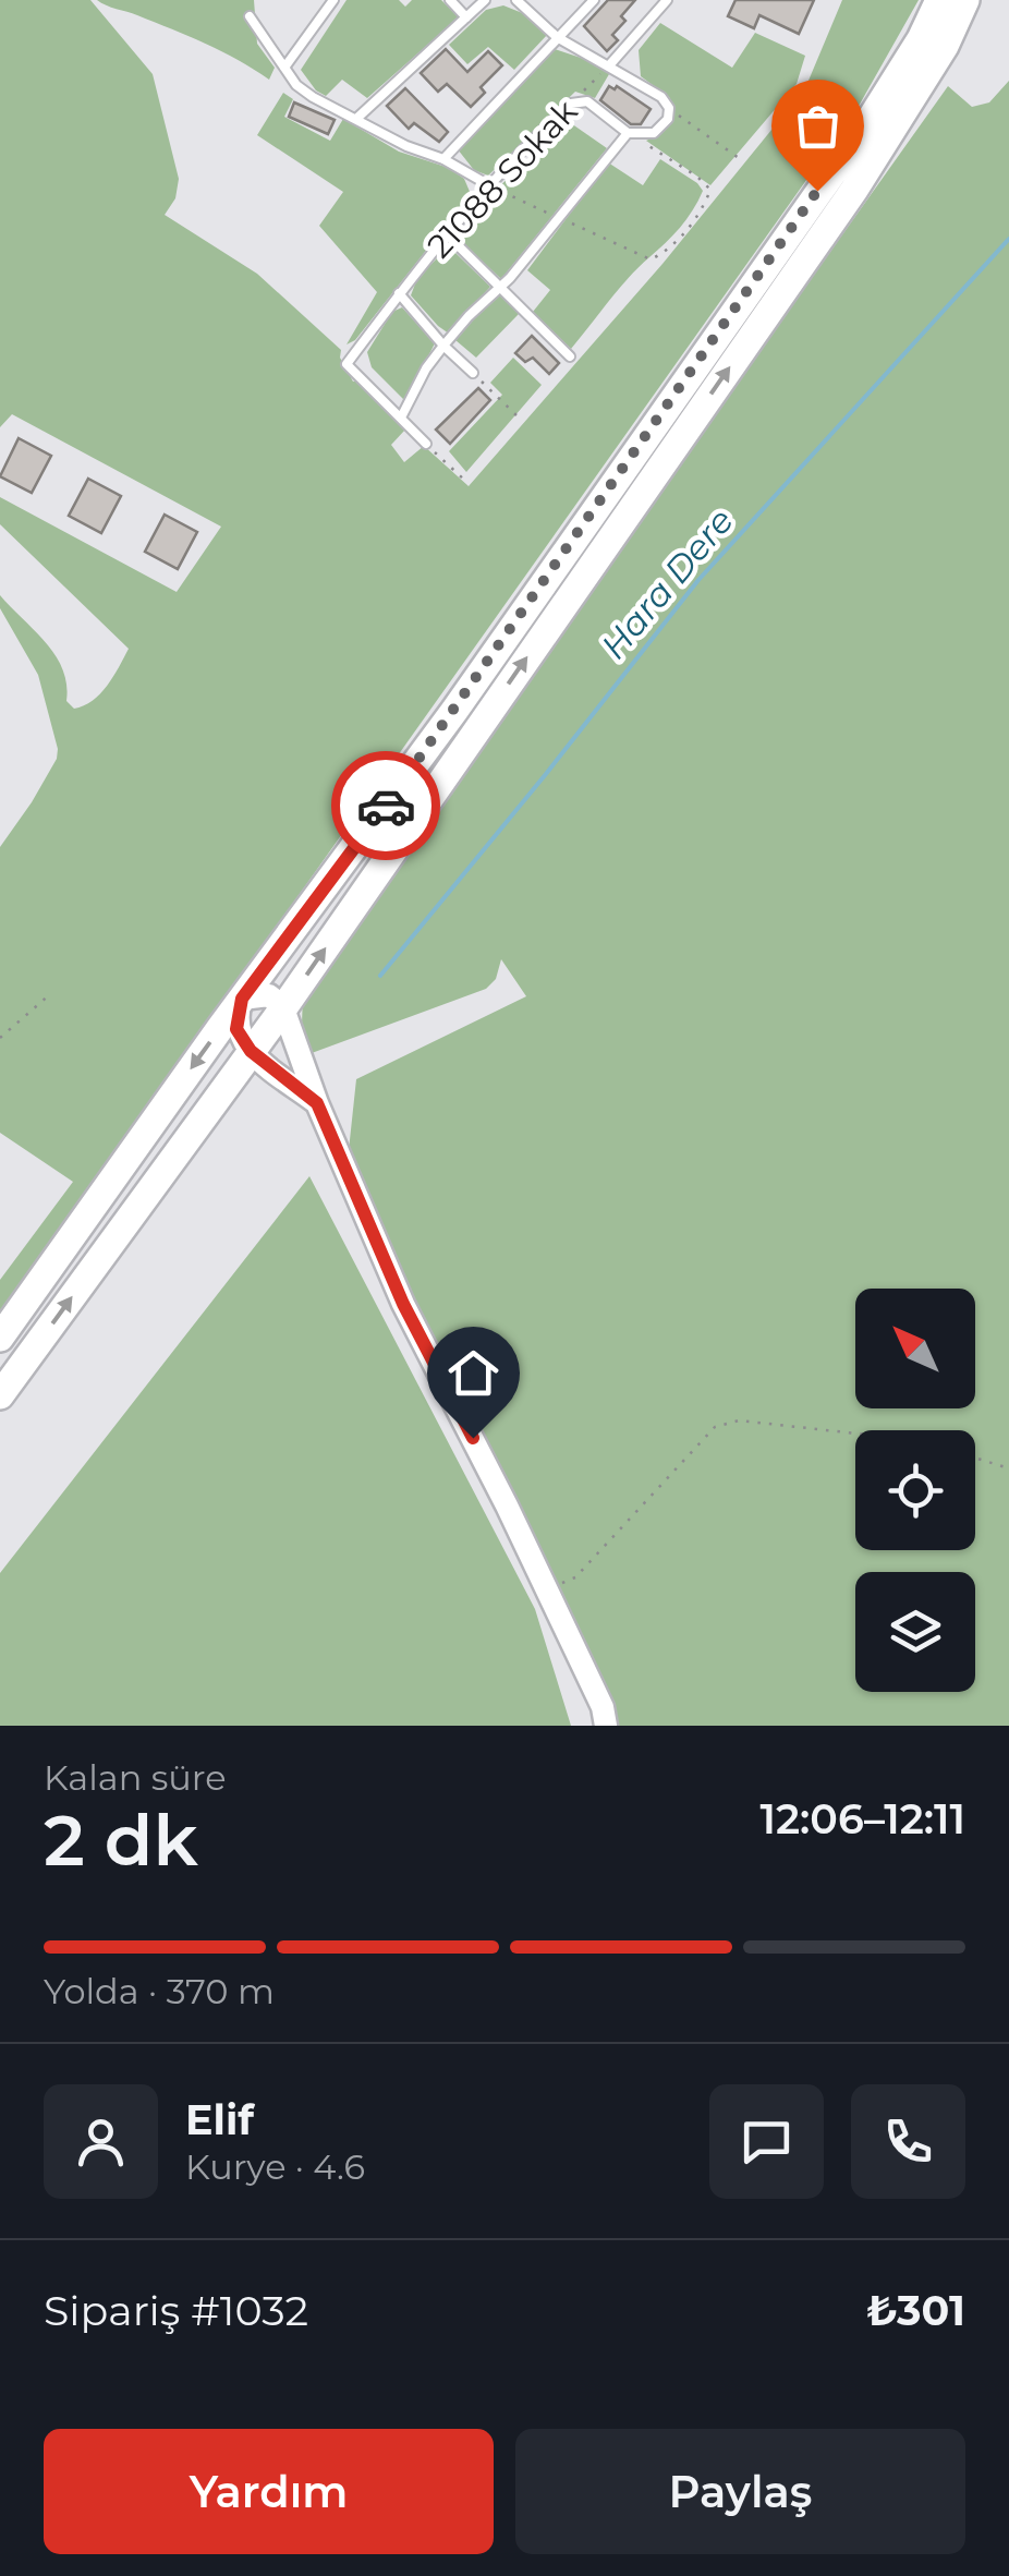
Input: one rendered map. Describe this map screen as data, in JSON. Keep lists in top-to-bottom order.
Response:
{
  "streets": {
    "lane": ["21088 Sokak"]
  },
  "water": ["Hara Dere"],
  "north": "top left",
  "page": {
    "heading": ["2 dk", "Kalan süre", "12:06–12:11"],
    "panel": [
      "Elif",
      "Kurye · 4.6",
      "Sipariş #1032",
      "₺301"
    ],
    "bar": "Yolda · 370 m",
    "buttons": ["Yardım", "Paylaş"]
  }
}
